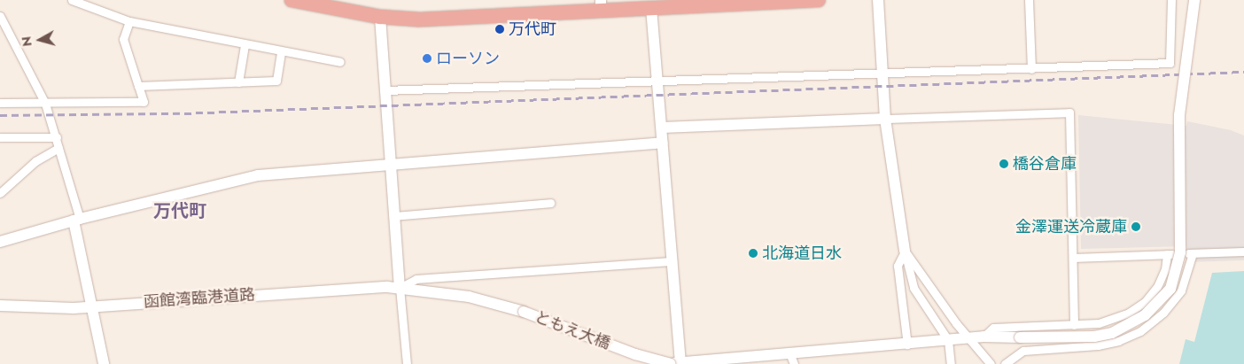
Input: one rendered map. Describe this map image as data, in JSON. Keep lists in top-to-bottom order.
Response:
{
  "streets": {
    "street": ["函館湾臨港道路", "ともえ大橋"]
  },
  "crossings": [
    ["函館湾臨港道路", "ともえ大橋"]
  ],
  "districts": ["万代町"],
  "places": [
    "万代町",
    "ローソン",
    "橋谷倉庫",
    "金澤運送冷蔵庫",
    "北海道日水"
  ],
  "north": "left"
}
